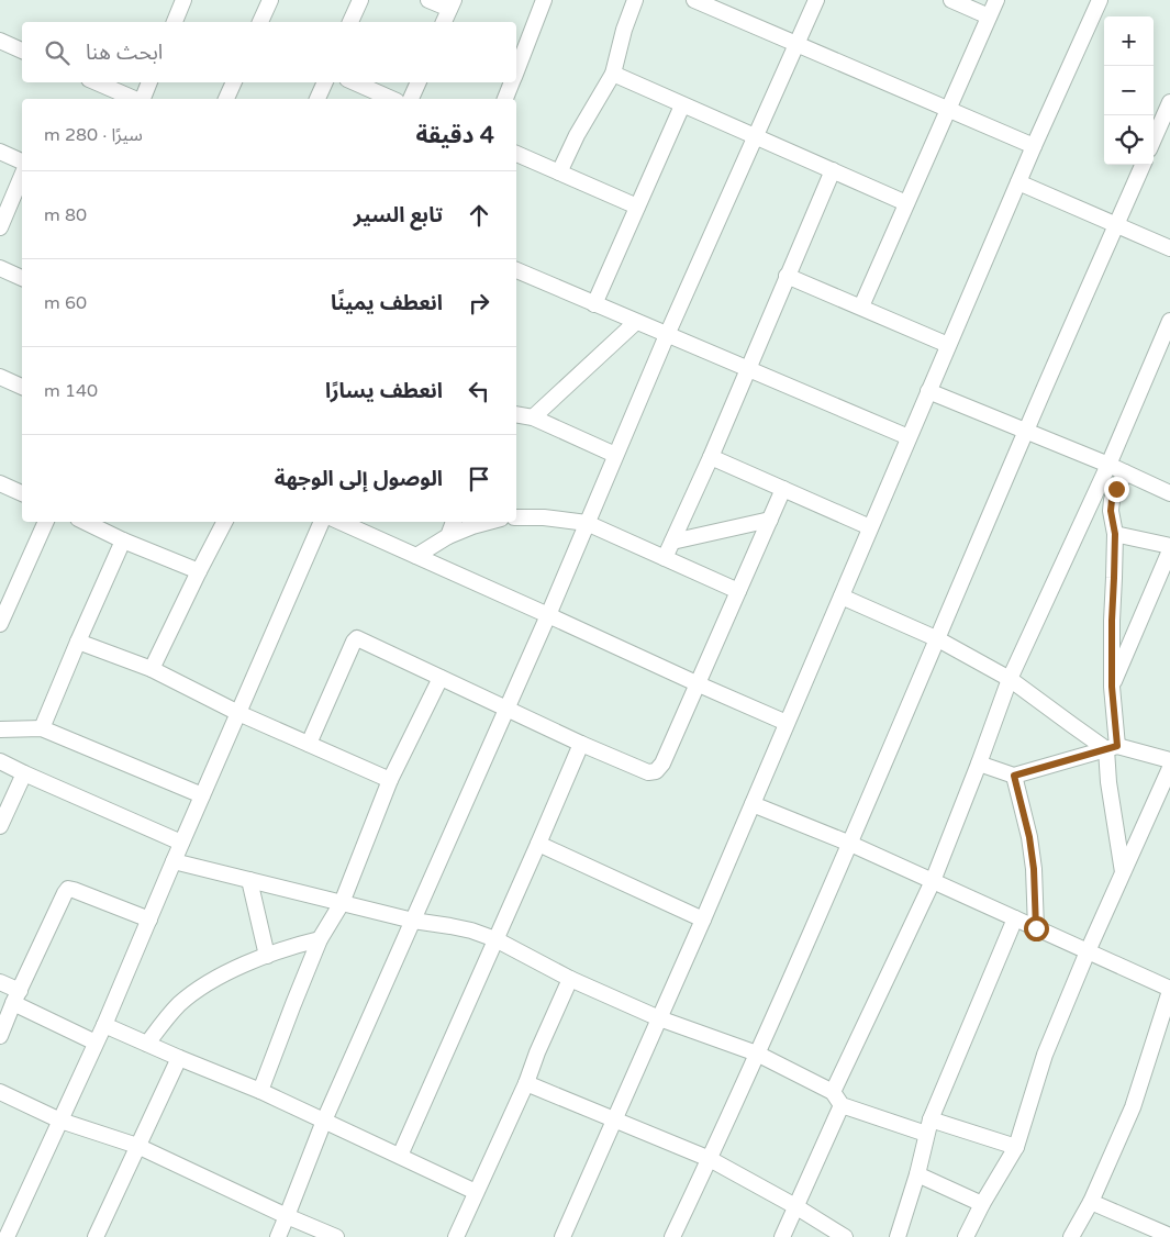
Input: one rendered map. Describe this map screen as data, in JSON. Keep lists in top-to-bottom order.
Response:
{
  "page": {
    "map_buttons": ["+", "−"],
    "search": "ابحث هنا",
    "heading": ["4 دقيقة", "سيرًا · 280 m"],
    "list": [
      ["تابع السير", "80 m"],
      ["انعطف يمينًا", "60 m"],
      ["انعطف يسارًا", "140 m"],
      "الوصول إلى الوجهة"
    ]
  }
}
